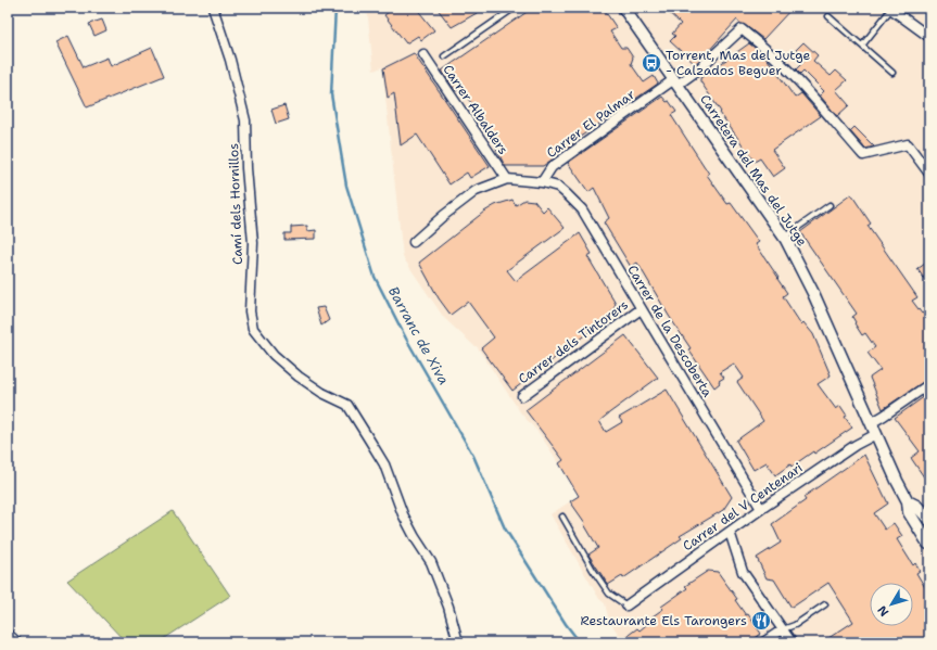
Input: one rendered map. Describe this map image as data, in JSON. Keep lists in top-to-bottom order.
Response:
{
  "streets": {
    "street": [
      "Carrer Albalders",
      "Carrer El Palmar",
      "Carretera del Mas del Jutge",
      "Camí dels Hornillos",
      "Carrer de la Descoberta",
      "Carrer dels Tintorers",
      "Carrer del V Centenari"
    ]
  },
  "crossings": [
    ["Carrer El Palmar", "Carretera del Mas del Jutge"],
    ["Carrer El Palmar", "Carrer de la Descoberta"],
    ["Carretera del Mas del Jutge", "Carrer del V Centenari"],
    ["Carrer de la Descoberta", "Carrer dels Tintorers"],
    ["Carrer de la Descoberta", "Carrer del V Centenari"]
  ],
  "water": ["Barranc de Xiva"],
  "places": {
    "bus stop": ["Torrent, Mas del Jutge - Calzados Beguer"],
    "restaurant": ["Restaurante Els Tarongers"]
  },
  "north": "bottom left"
}
